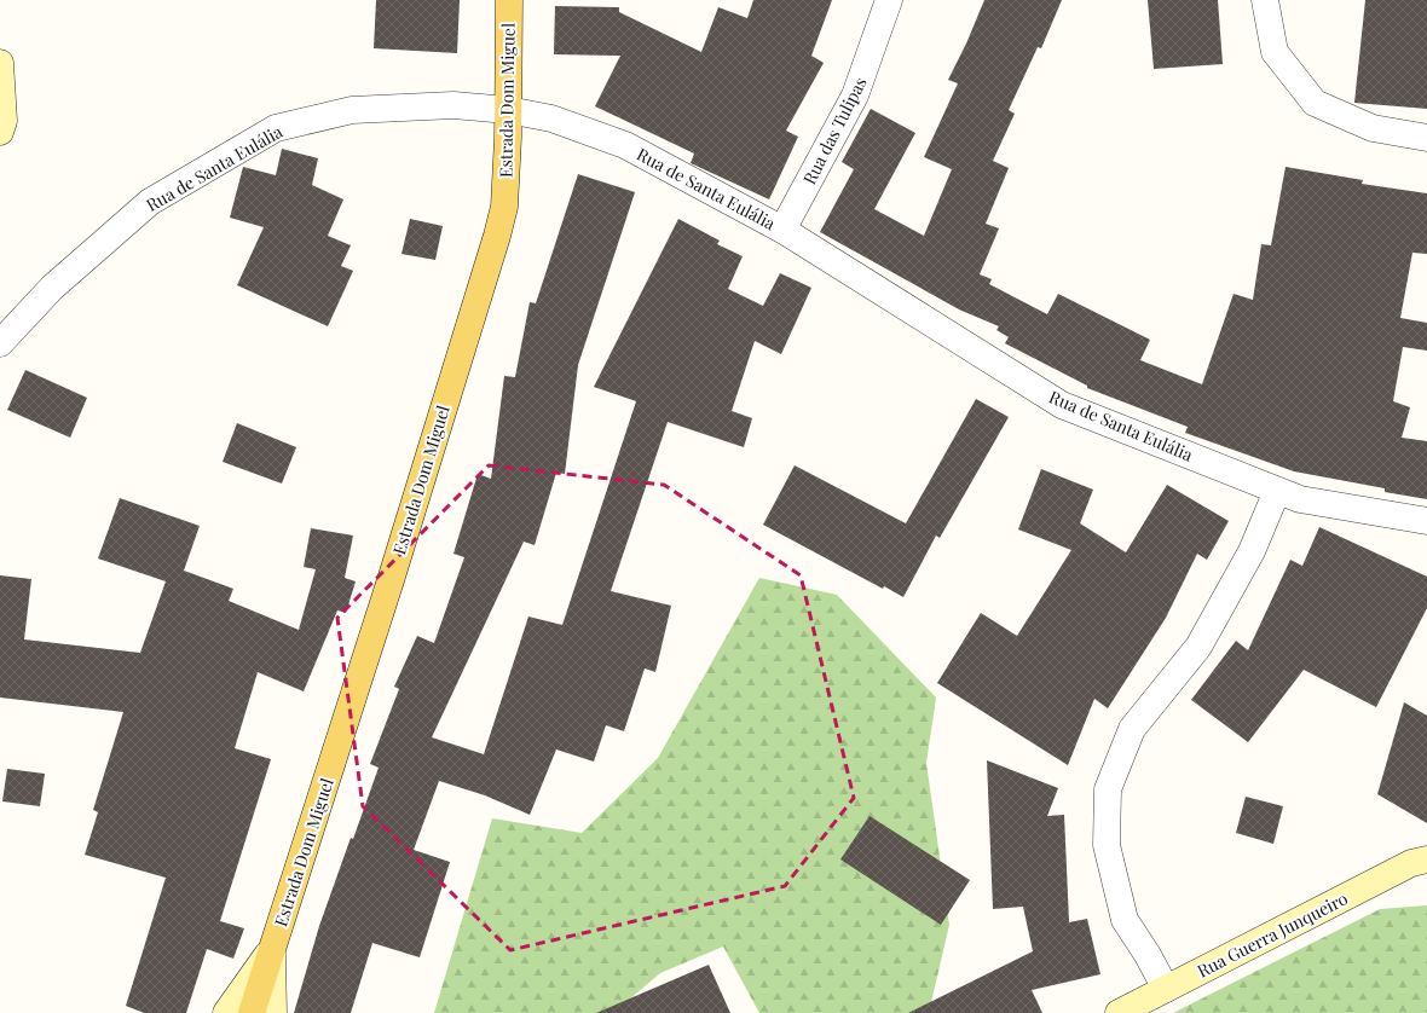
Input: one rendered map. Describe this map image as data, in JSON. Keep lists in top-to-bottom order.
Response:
{
  "streets": {
    "main road": ["Estrada Dom Miguel"],
    "street": ["Rua das Tulipas", "Rua de Santa Eulália", "Rua Guerra Junqueiro"]
  },
  "crossings": [
    ["Estrada Dom Miguel", "Rua de Santa Eulália"],
    ["Rua das Tulipas", "Rua de Santa Eulália"]
  ]
}
